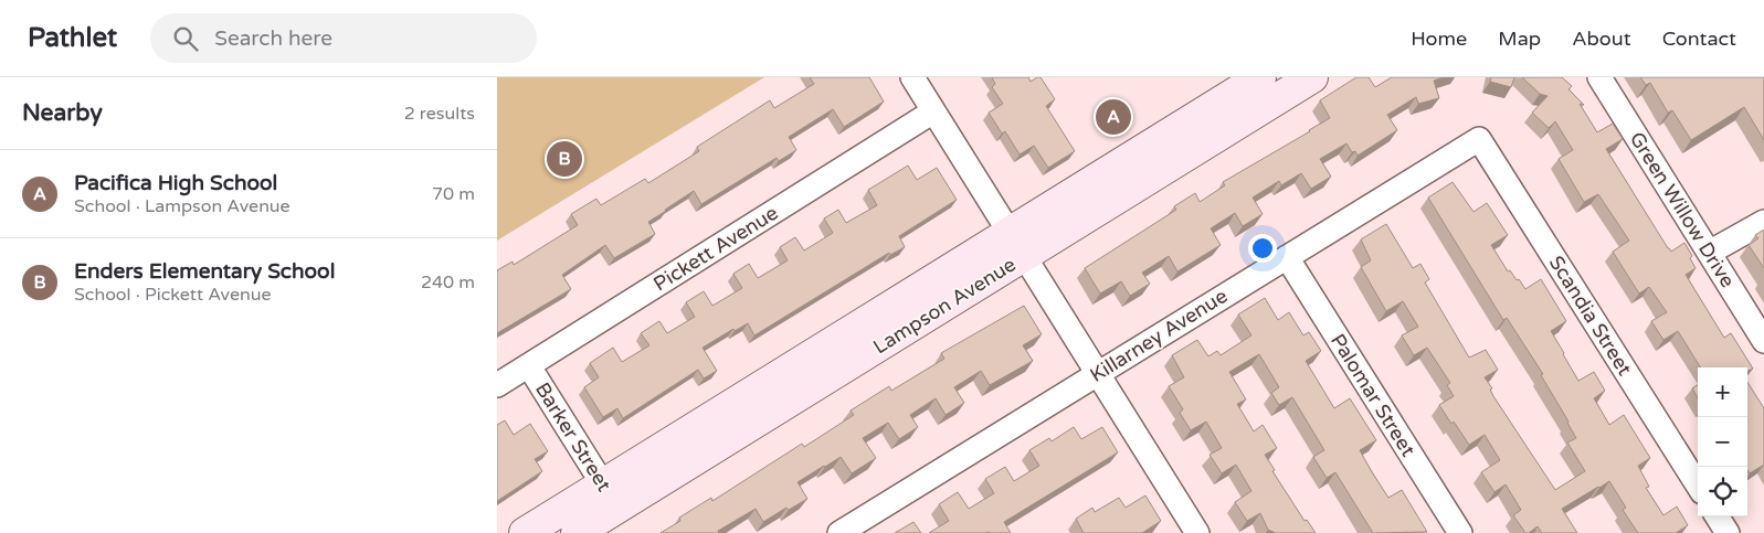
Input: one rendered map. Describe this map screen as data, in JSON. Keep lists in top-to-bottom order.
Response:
{
  "streets": {
    "main road": ["Lampson Avenue"],
    "street": [
      "Green Willow Drive",
      "Pickett Avenue",
      "Scandia Street",
      "Killarney Avenue",
      "Palomar Street",
      "Barker Street"
    ]
  },
  "crossings": [
    ["Pickett Avenue", "Barker Street"],
    ["Lampson Avenue", "Barker Street"],
    ["Scandia Street", "Killarney Avenue"],
    ["Killarney Avenue", "Palomar Street"]
  ],
  "page": {
    "header": "Pathlet",
    "search": "Search here",
    "nav": [
      "Home",
      "Map",
      "About",
      "Contact"
    ],
    "heading": ["Nearby", "2 results"],
    "pins": ["A", "B"],
    "list": [
      {
        "mark": "A",
        "name": "Pacifica High School",
        "note": "School · Lampson Avenue",
        "value": "70 m"
      },
      {
        "mark": "B",
        "name": "Enders Elementary School",
        "note": "School · Pickett Avenue",
        "value": "240 m"
      }
    ],
    "map_buttons": ["+", "−"]
  }
}
